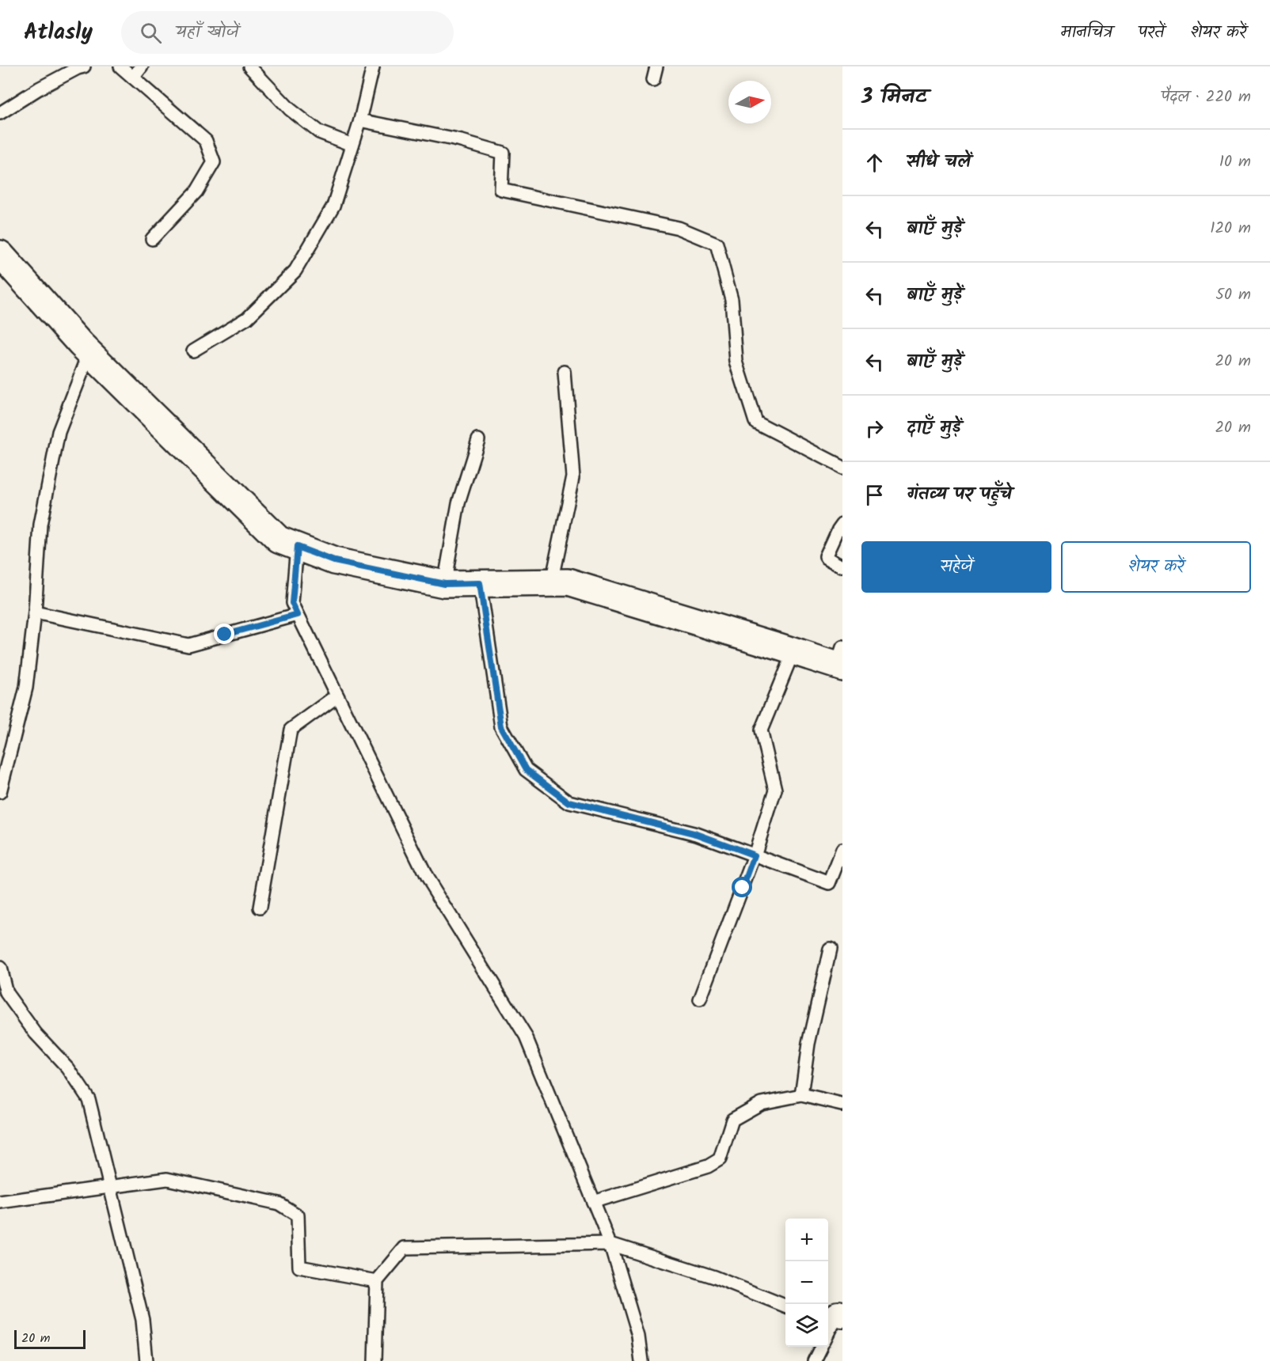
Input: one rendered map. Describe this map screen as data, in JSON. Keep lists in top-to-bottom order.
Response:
{
  "scale_bar": "20 m",
  "north": "right",
  "page": {
    "header": "Atlasly",
    "search": "यहाँ खोजें",
    "nav": ["मानचित्र", "परतें", "शेयर करें"],
    "heading": ["3 मिनट", "पैदल · 220 m"],
    "list": [
      ["सीधे चलें", "10 m"],
      ["बाएँ मुड़ें", "120 m"],
      ["बाएँ मुड़ें", "50 m"],
      ["बाएँ मुड़ें", "20 m"],
      ["दाएँ मुड़ें", "20 m"],
      "गंतव्य पर पहुँचे"
    ],
    "buttons": ["सहेजें", "शेयर करें"],
    "map_buttons": ["+", "−"],
    "scale": "20 m"
  }
}
